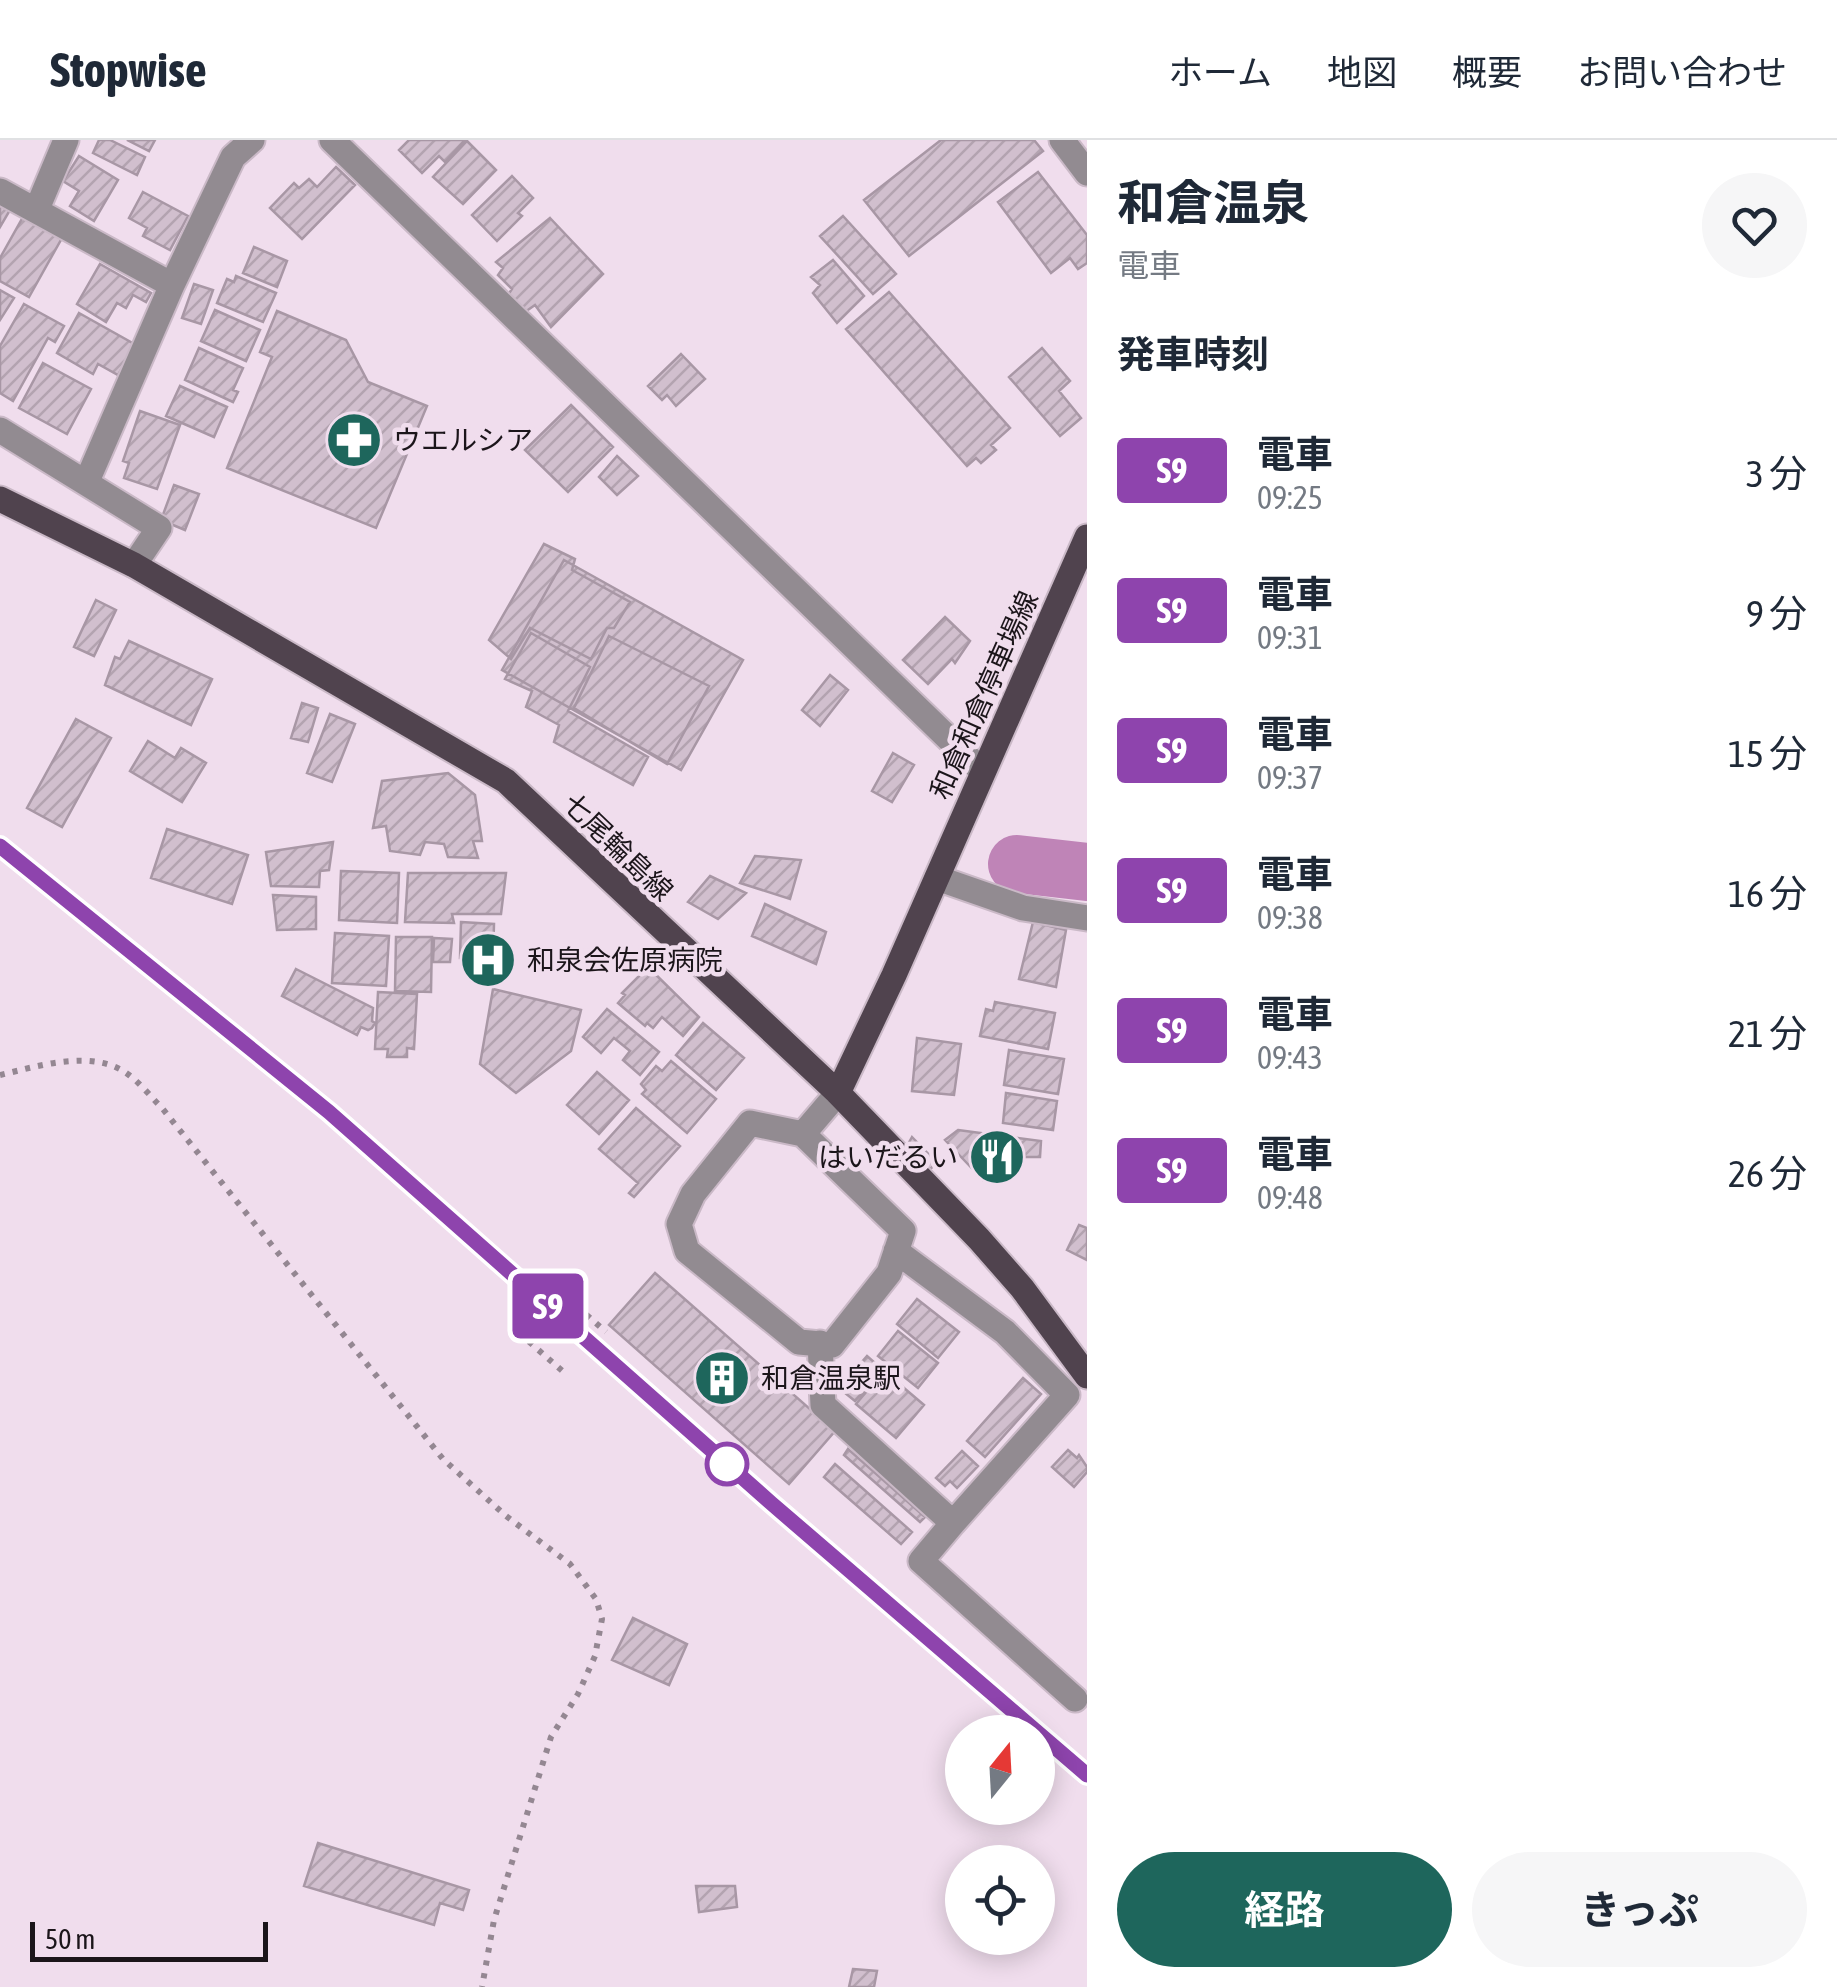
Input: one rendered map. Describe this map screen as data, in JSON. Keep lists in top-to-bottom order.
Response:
{
  "streets": {
    "main road": ["和倉和倉停車場線", "七尾輪島線"]
  },
  "crossings": [
    ["和倉和倉停車場線", "七尾輪島線"]
  ],
  "places": {
    "pharmacy": ["ウエルシア"],
    "hospital": ["和泉会佐原病院"],
    "restaurant": ["はいだるい"],
    "building": ["和倉温泉駅"]
  },
  "scale_bar": "50 m",
  "north": "top",
  "page": {
    "header": "Stopwise",
    "nav": [
      "ホーム",
      "地図",
      "概要",
      "お問い合わせ"
    ],
    "on_map": "S9",
    "heading": [
      ["和倉温泉", "電車"],
      "発車時刻"
    ],
    "list": [
      {
        "mark": "S9",
        "name": "電車",
        "note": "09:25",
        "value": "3 分"
      },
      {
        "mark": "S9",
        "name": "電車",
        "note": "09:31",
        "value": "9 分"
      },
      {
        "mark": "S9",
        "name": "電車",
        "note": "09:37",
        "value": "15 分"
      },
      {
        "mark": "S9",
        "name": "電車",
        "note": "09:38",
        "value": "16 分"
      },
      {
        "mark": "S9",
        "name": "電車",
        "note": "09:43",
        "value": "21 分"
      },
      {
        "mark": "S9",
        "name": "電車",
        "note": "09:48",
        "value": "26 分"
      }
    ],
    "buttons": ["経路", "きっぷ"],
    "scale": "50 m"
  }
}
